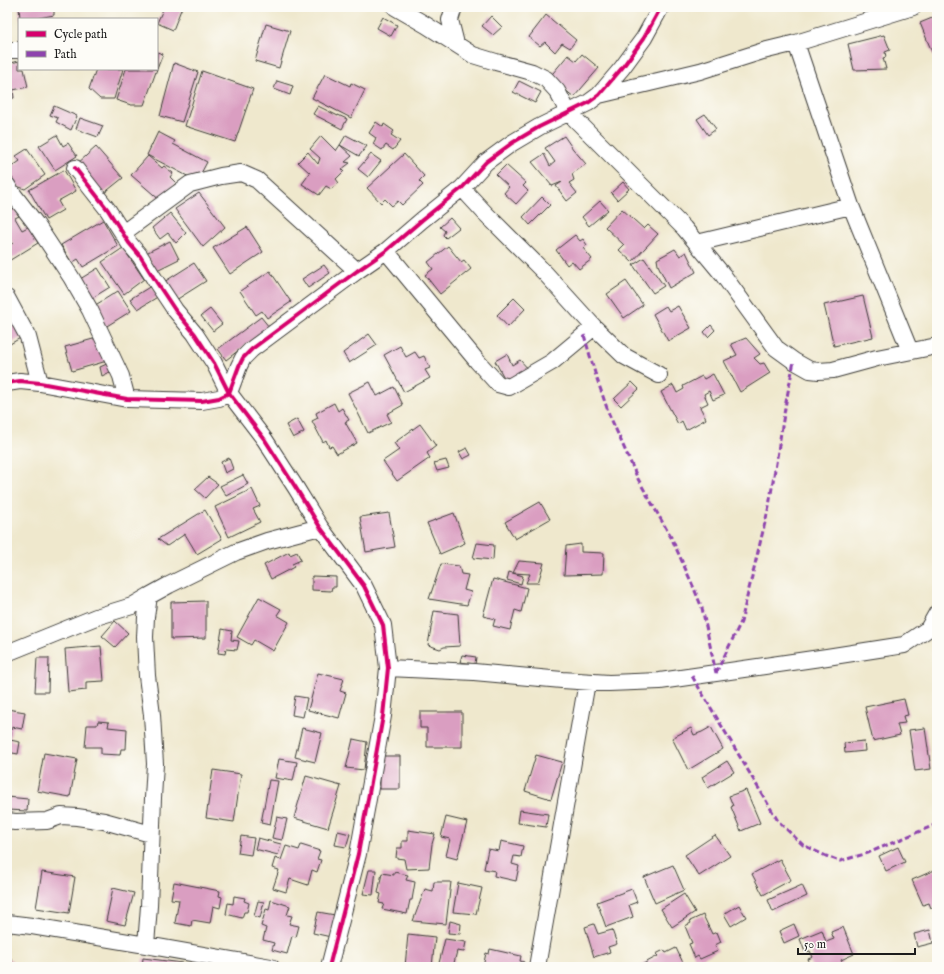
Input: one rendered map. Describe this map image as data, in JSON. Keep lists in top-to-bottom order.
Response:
{
  "legend": ["Cycle path", "Path"],
  "scale_bar": "50 m"
}
